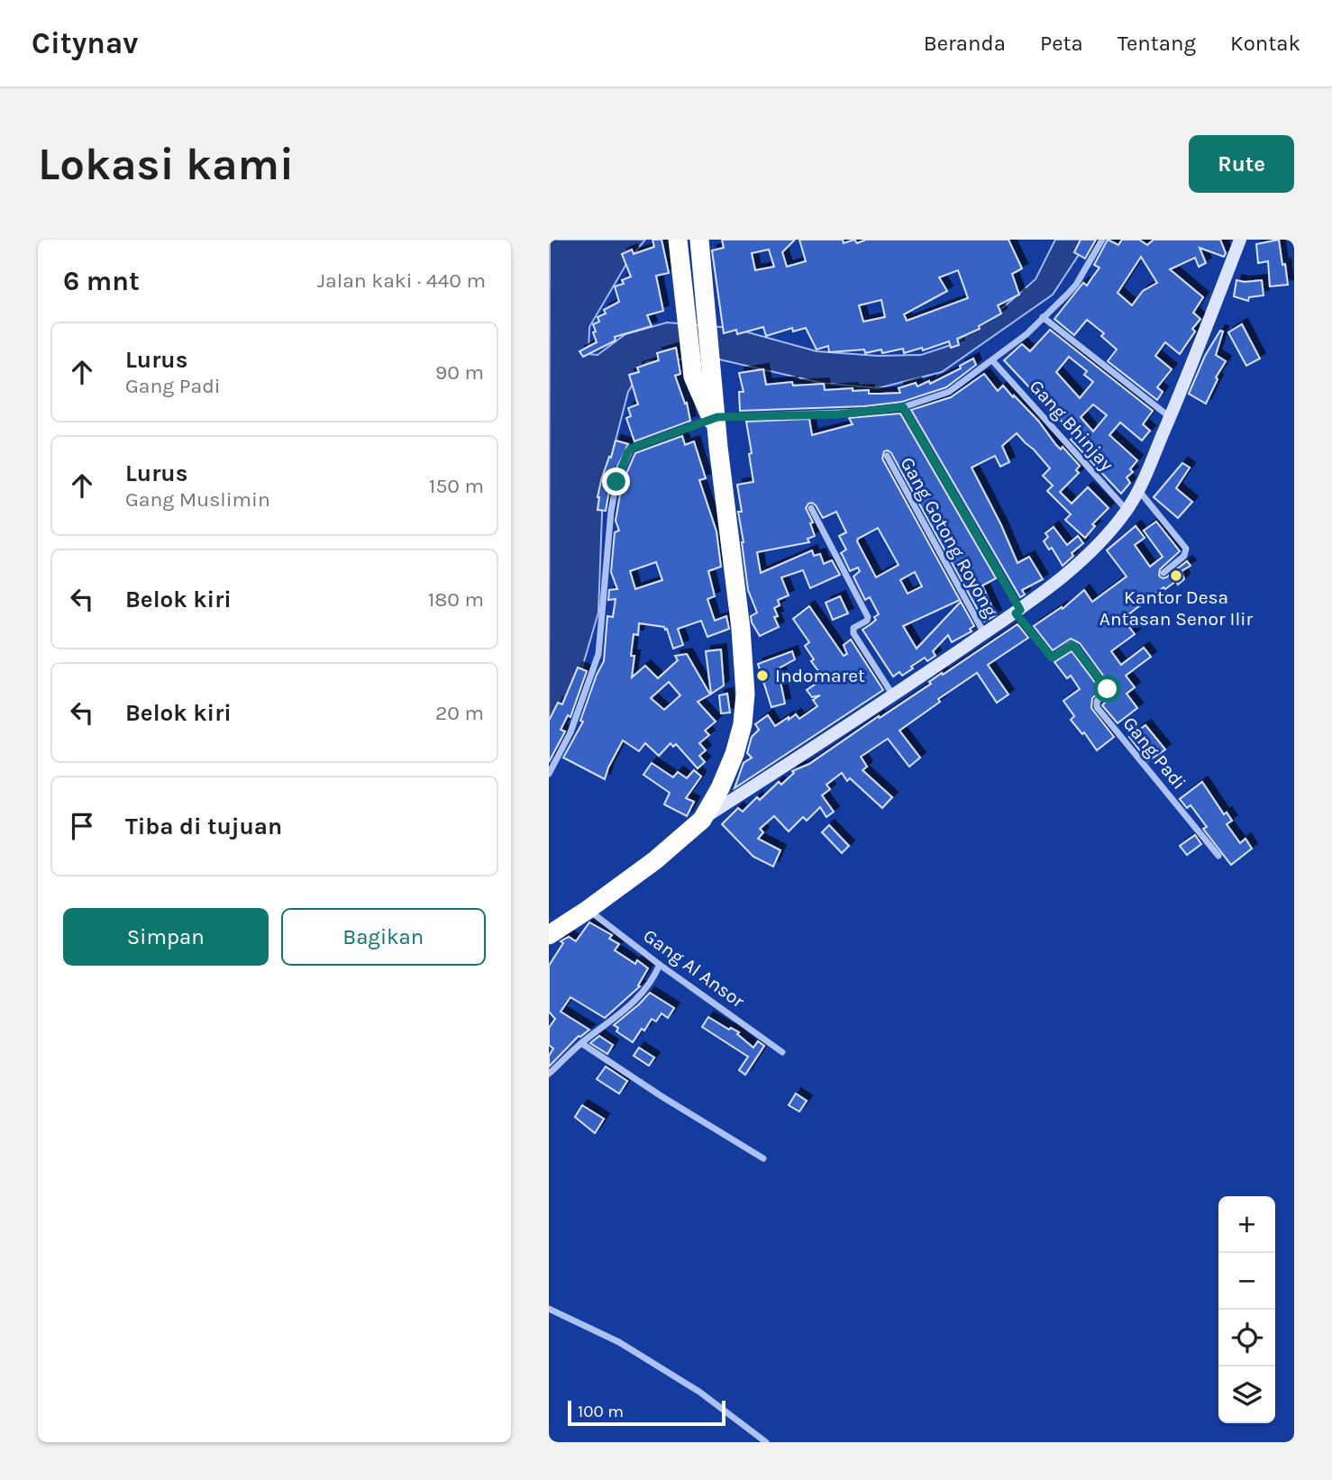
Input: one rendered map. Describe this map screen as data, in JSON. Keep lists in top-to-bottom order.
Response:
{
  "streets": {
    "street": [
      "Gang Bhinjay",
      "Gang Gotong Royong",
      "Gang Padi",
      "Gang Al Ansor"
    ]
  },
  "places": ["Kantor Desa Antasan Senor Ilir", "Indomaret"],
  "scale_bar": "100 m",
  "page": {
    "header": "Citynav",
    "nav": [
      "Beranda",
      "Peta",
      "Tentang",
      "Kontak"
    ],
    "buttons": [
      "Rute",
      ["Simpan", "Bagikan"]
    ],
    "title": "Lokasi kami",
    "heading": ["6 mnt", "Jalan kaki · 440 m"],
    "list": [
      ["Lurus", "Gang Padi", "90 m"],
      ["Lurus", "Gang Muslimin", "150 m"],
      ["Belok kiri", "180 m"],
      ["Belok kiri", "20 m"],
      "Tiba di tujuan"
    ],
    "map_buttons": ["+", "−"],
    "scale": "100 m"
  }
}
